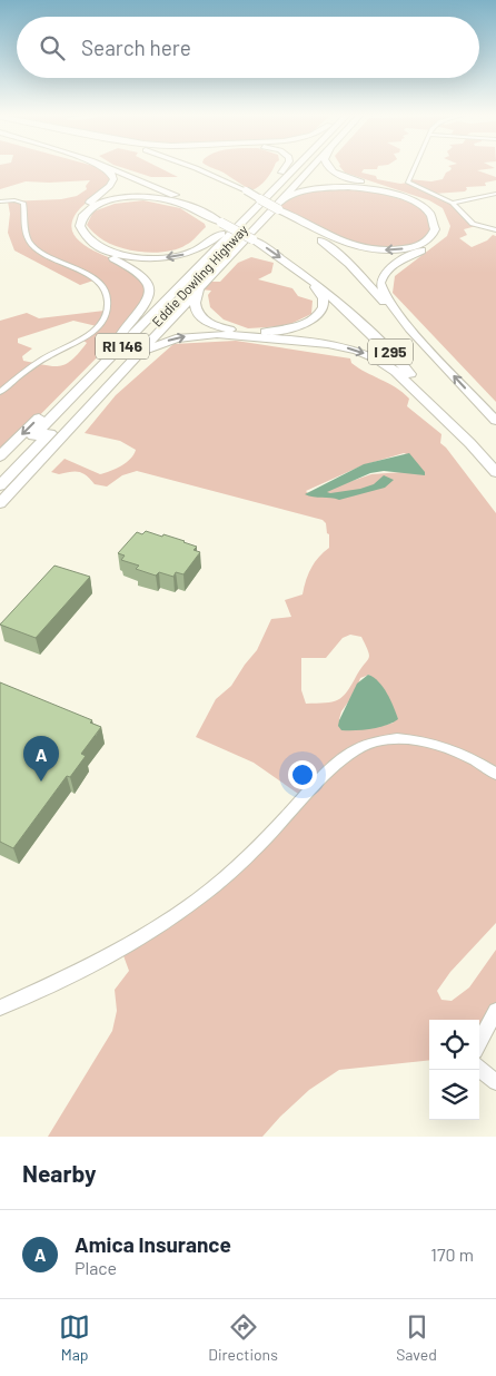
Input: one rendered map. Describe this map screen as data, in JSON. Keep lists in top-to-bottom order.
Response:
{
  "streets": {
    "highway": ["Eddie Dowling Highway", "RI 146", "I 295"]
  },
  "page": {
    "search": "Search here",
    "pins": "A",
    "heading": "Nearby",
    "list": [
      {
        "mark": "A",
        "name": "Amica Insurance",
        "note": "Place",
        "value": "170 m"
      }
    ],
    "nav": ["Map", "Directions", "Saved"]
  }
}
